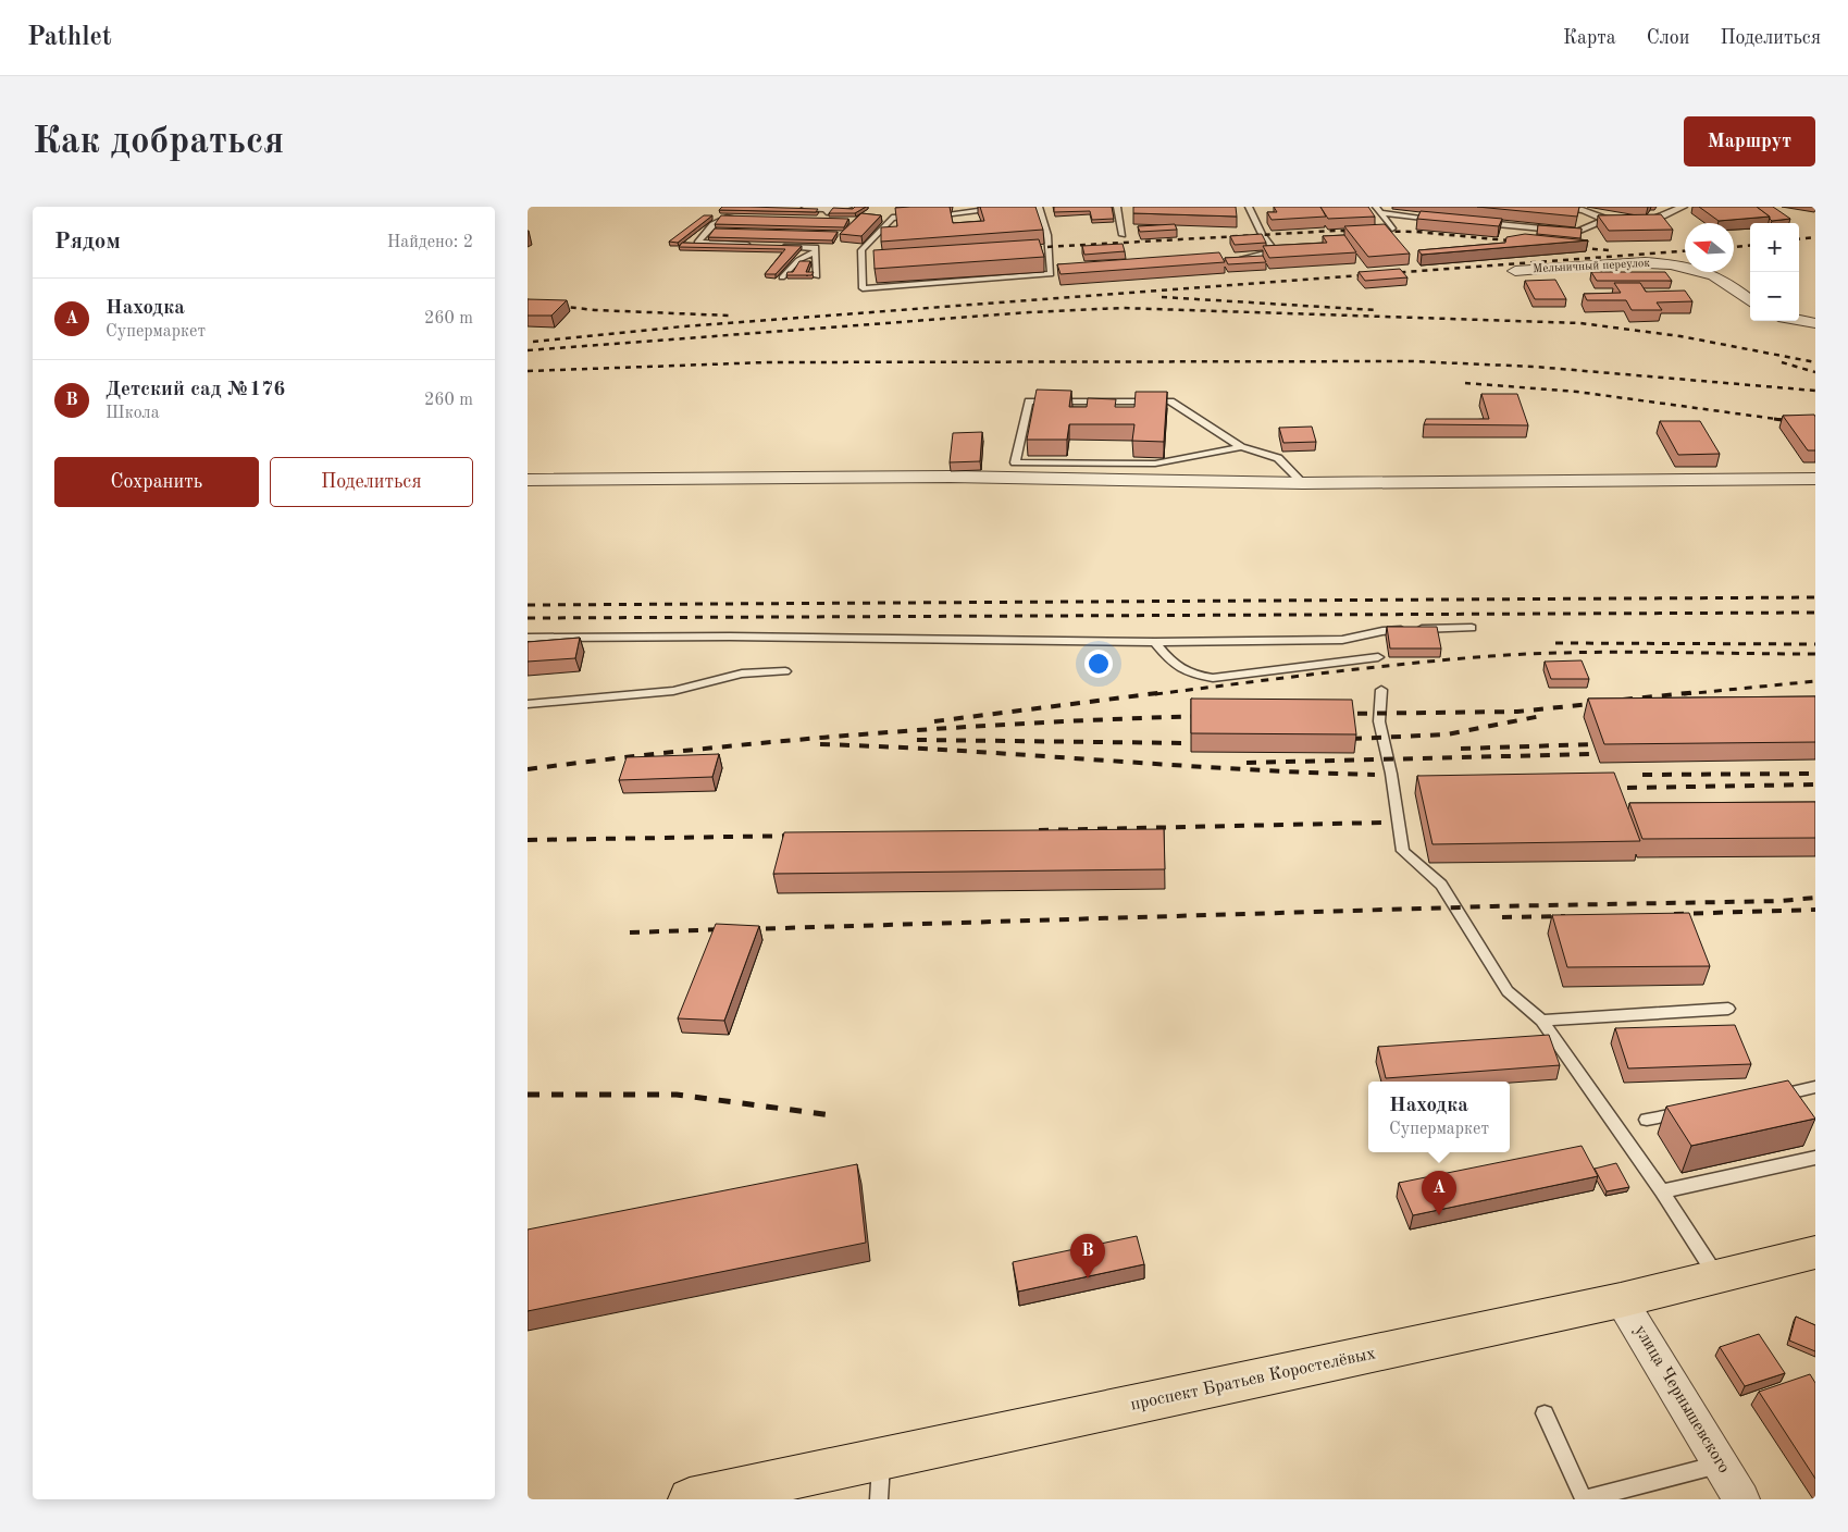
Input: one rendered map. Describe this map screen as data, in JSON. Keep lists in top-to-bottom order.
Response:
{
  "streets": {
    "main road": ["проспект Братьев Коростелёвых"],
    "street": ["Мельничный переулок", "улица Чернышевского"]
  },
  "crossings": [
    ["проспект Братьев Коростелёвых", "улица Чернышевского"]
  ],
  "north": "left",
  "page": {
    "header": "Pathlet",
    "nav": ["Карта", "Слои", "Поделиться"],
    "buttons": [
      "Маршрут",
      ["Сохранить", "Поделиться"]
    ],
    "title": "Как добраться",
    "heading": ["Рядом", "Найдено: 2"],
    "map_buttons": ["+", "−"],
    "list": [
      {
        "mark": "A",
        "name": "Находка",
        "note": "Супермаркет",
        "value": "260 m"
      },
      {
        "mark": "B",
        "name": "Детский сад №176",
        "note": "Школа",
        "value": "260 m"
      }
    ],
    "popup": ["Находка", "Супермаркет"],
    "pins": ["A", "B"]
  }
}
